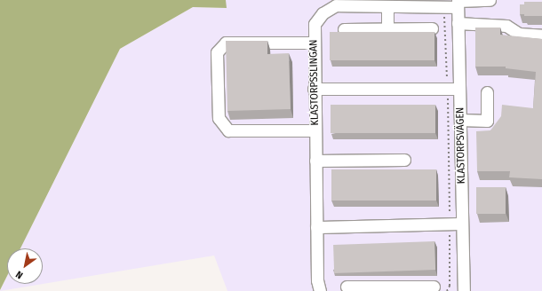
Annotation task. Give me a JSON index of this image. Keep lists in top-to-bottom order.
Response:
{
  "streets": {
    "street": ["KLASTORPSSLINGAN", "KLASTORPSVÄGEN"]
  },
  "crossings": [
    ["KLASTORPSSLINGAN", "KLASTORPSVÄGEN"]
  ],
  "north": "bottom left"
}
